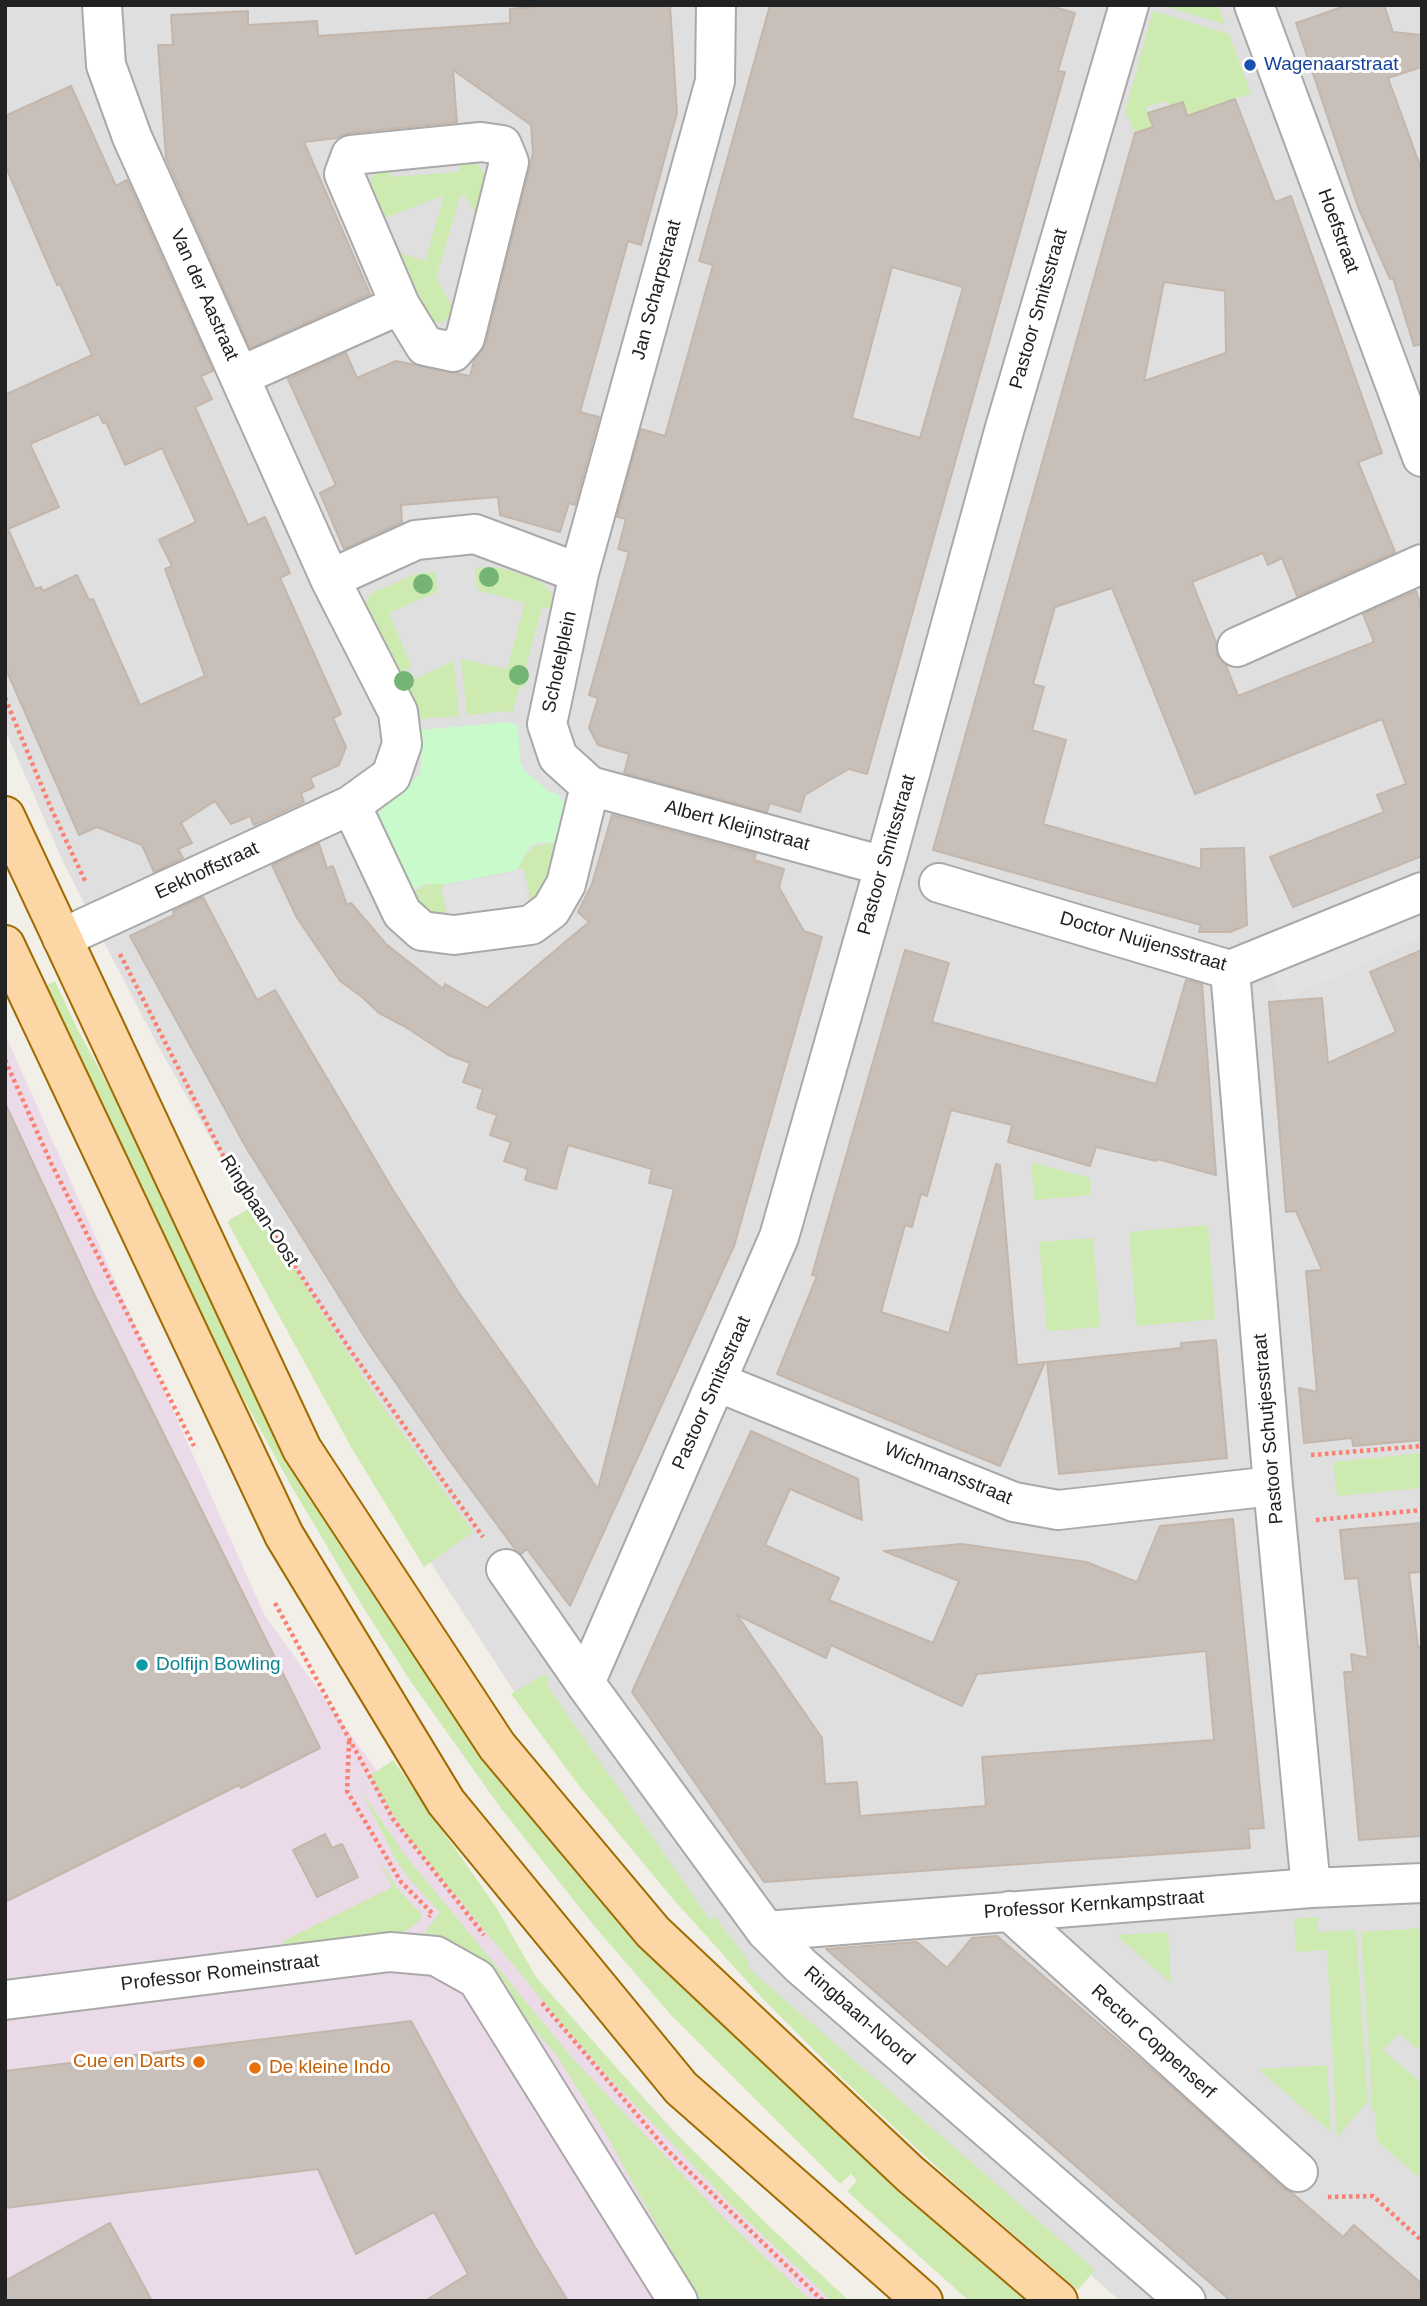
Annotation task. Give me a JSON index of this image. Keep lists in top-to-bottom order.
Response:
{
  "streets": {
    "street": [
      "Hoefstraat",
      "Jan Scharpstraat",
      "Van der Aastraat",
      "Pastoor Smitsstraat",
      "Schotelplein",
      "Albert Kleijnstraat",
      "Eekhoffstraat",
      "Doctor Nuijensstraat",
      "Pastoor Schutjesstraat",
      "Wichmansstraat",
      "Professor Kernkampstraat",
      "Professor Romeinstraat",
      "Ringbaan-Noord",
      "Rector Coppenserf"
    ],
    "path": ["Ringbaan-Oost"]
  },
  "crossings": [
    ["Jan Scharpstraat", "Schotelplein"],
    ["Pastoor Smitsstraat", "Albert Kleijnstraat"],
    ["Pastoor Smitsstraat", "Wichmansstraat"],
    ["Pastoor Smitsstraat", "Ringbaan-Noord"],
    ["Schotelplein", "Albert Kleijnstraat"],
    ["Eekhoffstraat", "Ringbaan-Oost"],
    ["Doctor Nuijensstraat", "Pastoor Schutjesstraat"],
    ["Pastoor Schutjesstraat", "Wichmansstraat"],
    ["Pastoor Schutjesstraat", "Professor Kernkampstraat"],
    ["Professor Kernkampstraat", "Ringbaan-Noord"],
    ["Professor Kernkampstraat", "Rector Coppenserf"]
  ],
  "places": [
    "Wagenaarstraat",
    "Dolfijn Bowling",
    "Cue en Darts",
    "De kleine Indo"
  ]
}
